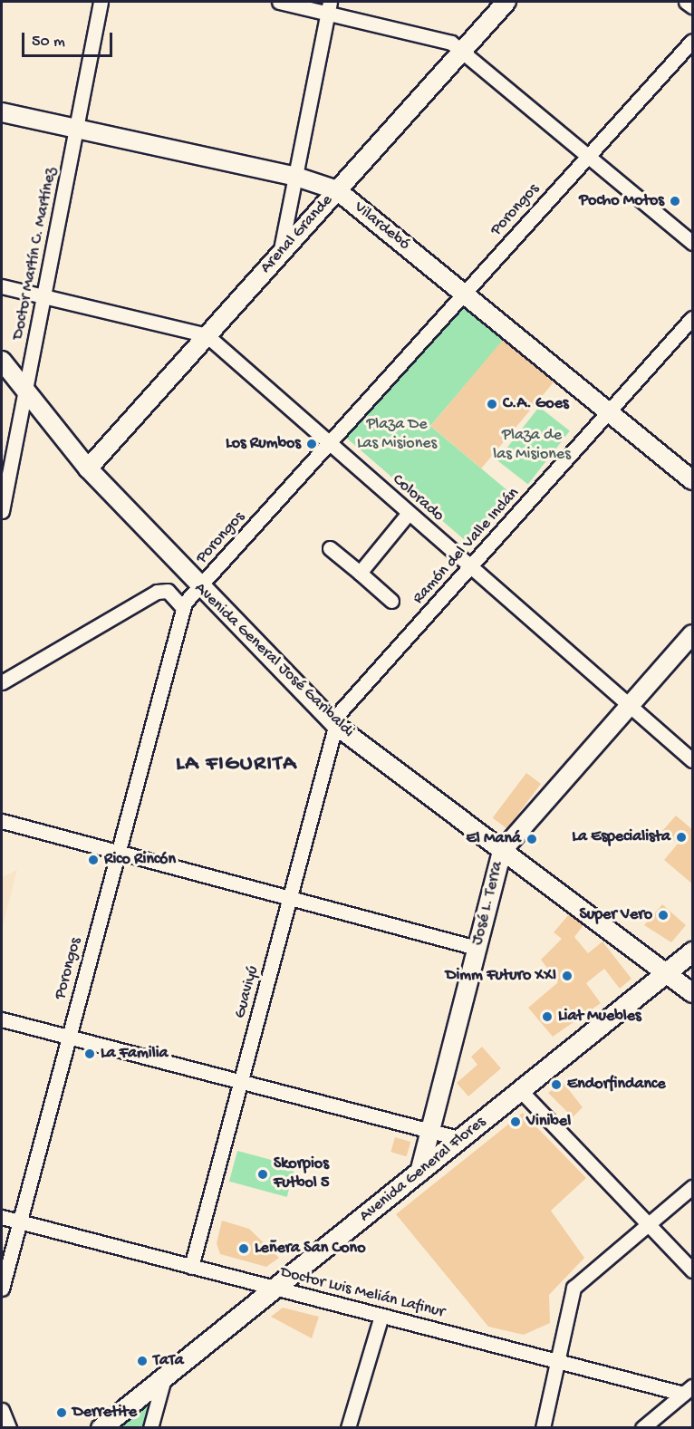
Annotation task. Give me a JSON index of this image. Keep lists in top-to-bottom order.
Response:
{
  "streets": {
    "main road": ["Avenida General Flores"],
    "street": [
      "Porongos",
      "Vilardebó",
      "Arenal Grande",
      "Doctor Martín C. Martínez",
      "Colorado",
      "Ramón del Valle Inclán",
      "Avenida General José Garibaldi",
      "José L. Terra",
      "Guaviyú",
      "Doctor Luis Melián Lafinur"
    ]
  },
  "crossings": [
    ["Porongos", "Vilardebó"],
    ["Porongos", "Colorado"],
    ["Porongos", "Avenida General José Garibaldi"],
    ["Porongos", "Doctor Luis Melián Lafinur"],
    ["Vilardebó", "Arenal Grande"],
    ["Vilardebó", "Doctor Martín C. Martínez"],
    ["Vilardebó", "Ramón del Valle Inclán"],
    ["Arenal Grande", "Colorado"],
    ["Arenal Grande", "Avenida General José Garibaldi"],
    ["Doctor Martín C. Martínez", "Colorado"],
    ["Doctor Martín C. Martínez", "Avenida General José Garibaldi"],
    ["Colorado", "Ramón del Valle Inclán"],
    ["Colorado", "José L. Terra"],
    ["Ramón del Valle Inclán", "Avenida General José Garibaldi"],
    ["Ramón del Valle Inclán", "Guaviyú"],
    ["Avenida General José Garibaldi", "José L. Terra"],
    ["Avenida General José Garibaldi", "Guaviyú"],
    ["Avenida General José Garibaldi", "Avenida General Flores"],
    ["José L. Terra", "Avenida General Flores"],
    ["Guaviyú", "Doctor Luis Melián Lafinur"],
    ["Avenida General Flores", "Doctor Luis Melián Lafinur"]
  ],
  "districts": ["LA FIGURITA"],
  "parks": ["Plaza De Las Misiones", "Plaza de las Misiones"],
  "places": [
    "Pocho Motos",
    "C.A. Goes",
    "Los Rumbos",
    "La Especialista",
    "El Maná",
    "Rico Rincón",
    "Super Vero",
    "Dimm Futuro XXI",
    "Liat Muebles",
    "La Familia",
    "Endorfindance",
    "Vinibel",
    "Skorpios Futbol 5",
    "Leñera San Cono",
    "TaTa",
    "Derretite"
  ],
  "scale_bar": "50 m"
}
